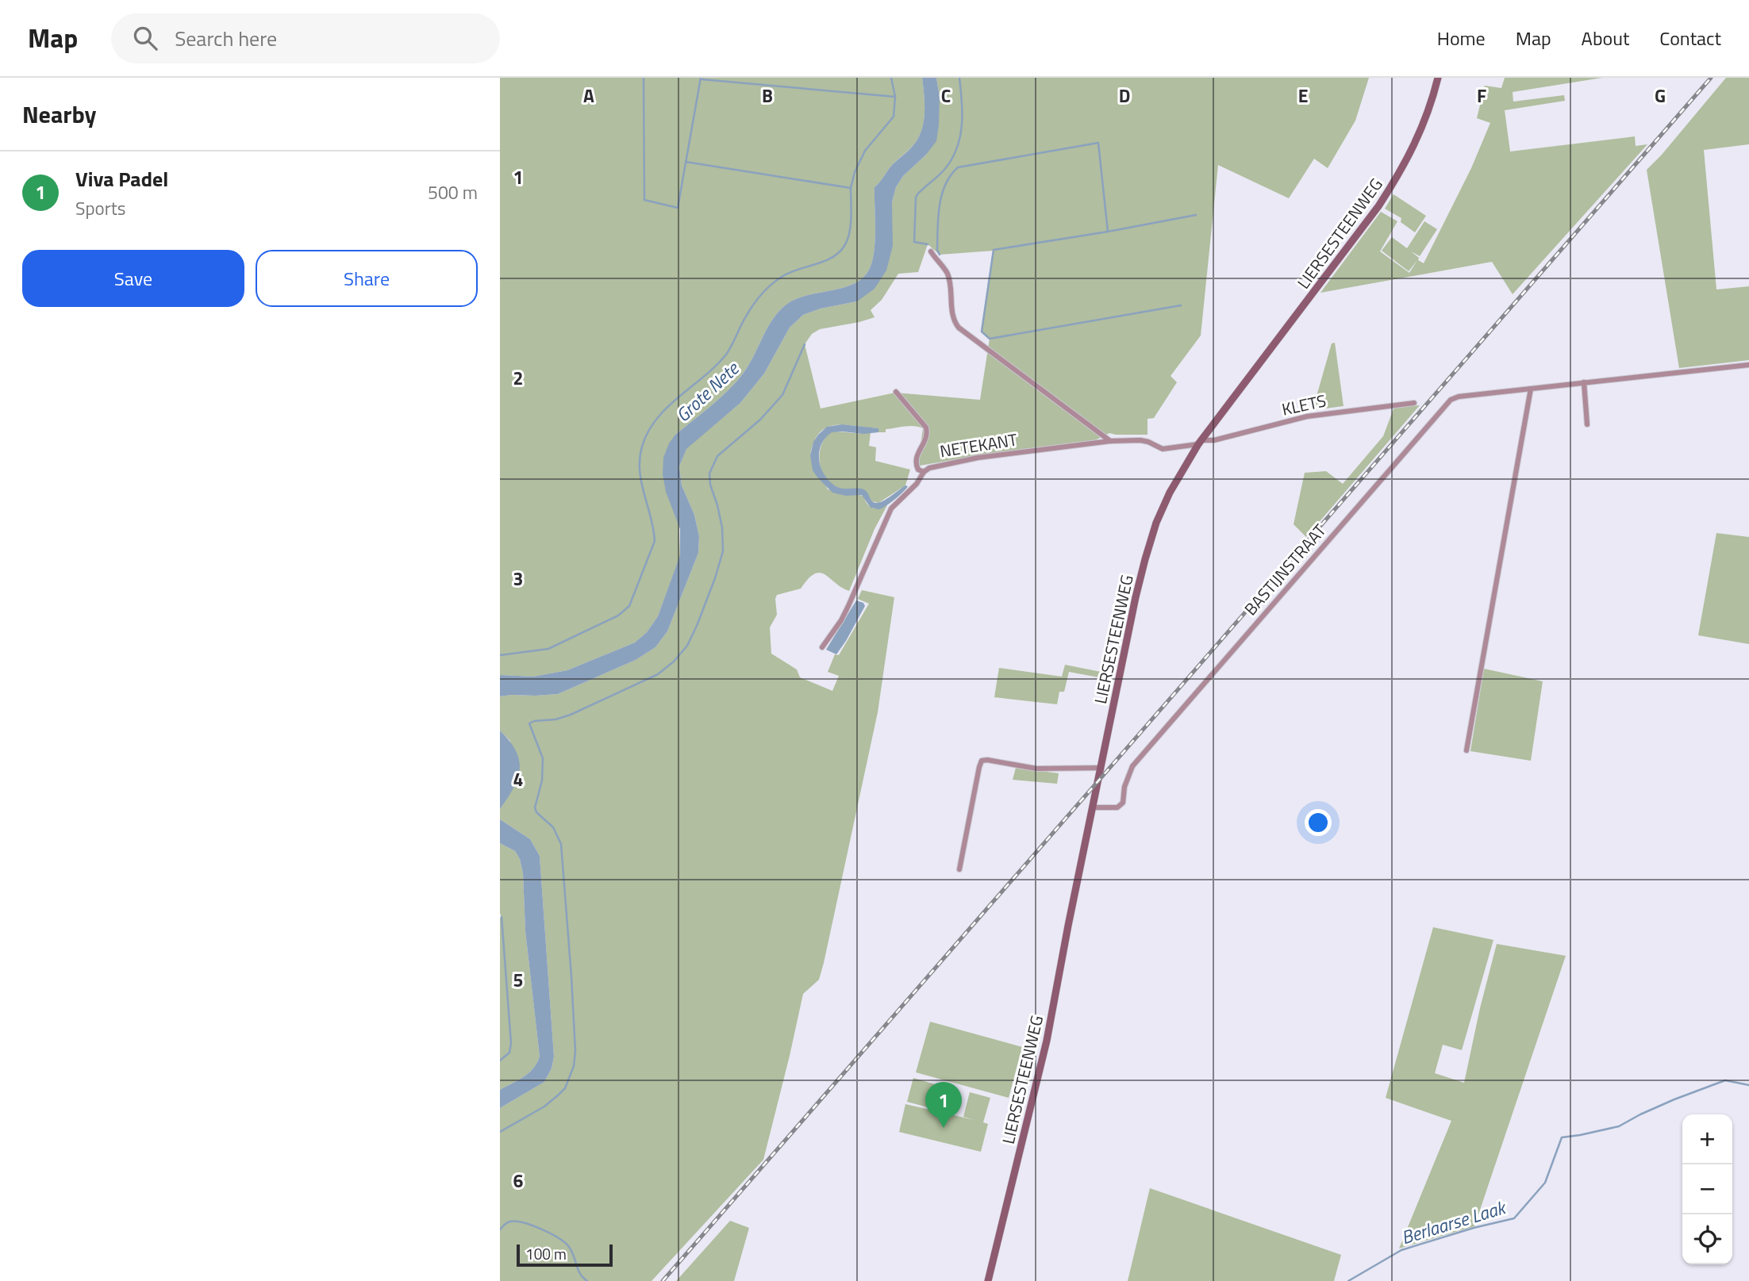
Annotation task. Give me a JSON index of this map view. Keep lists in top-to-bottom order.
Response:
{
  "streets": {
    "street": [
      "LIERSESTEENWEG",
      "KLETS",
      "NETEKANT",
      "BASTIJNSTRAAT"
    ]
  },
  "crossings": [
    ["LIERSESTEENWEG", "KLETS"],
    ["LIERSESTEENWEG", "NETEKANT"],
    ["LIERSESTEENWEG", "BASTIJNSTRAAT"],
    ["KLETS", "NETEKANT"]
  ],
  "water": ["Grote Nete", "Berlaarse Laak"],
  "scale_bar": "100 m",
  "page": {
    "header": "Map",
    "search": "Search here",
    "nav": [
      "Home",
      "Map",
      "About",
      "Contact"
    ],
    "heading": "Nearby",
    "list": [
      {
        "mark": "1",
        "name": "Viva Padel",
        "note": "Sports",
        "value": "500 m"
      }
    ],
    "buttons": ["Save", "Share"],
    "pins": "1",
    "map_buttons": ["+", "−"],
    "scale": "100 m"
  },
  "grid": {
    "columns": [
      "A",
      "B",
      "C",
      "D",
      "E",
      "F",
      "G"
    ],
    "rows": [
      "1",
      "2",
      "3",
      "4",
      "5",
      "6"
    ]
  }
}
